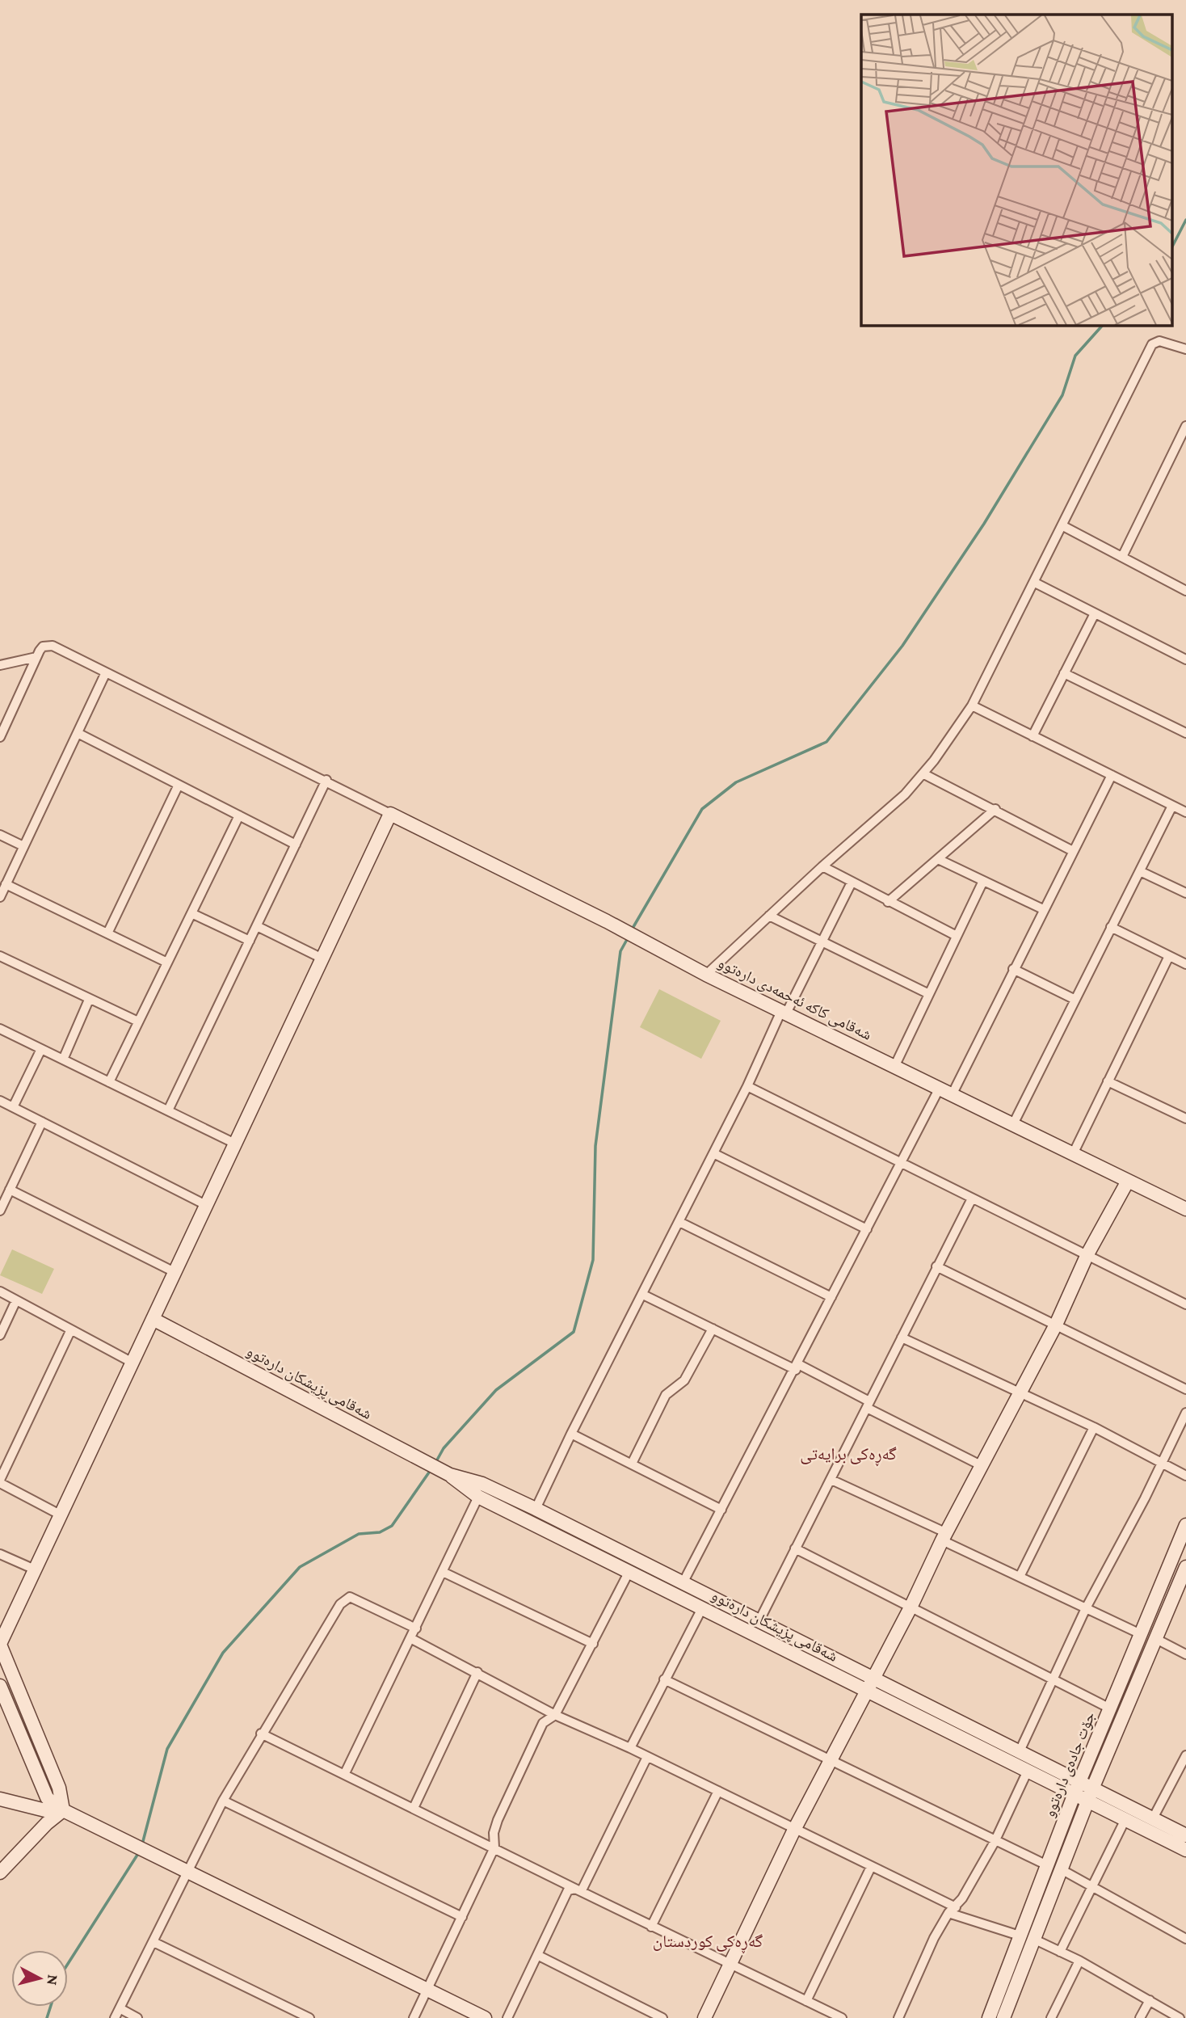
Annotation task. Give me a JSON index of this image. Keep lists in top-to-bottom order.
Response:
{
  "streets": {
    "street": ["شەقامی کاکە ئەحمەدی دارەتوو", "شەقامی پزیشکان دارەتوو", "جۆت جادەی دارەتوو"]
  },
  "crossings": [
    ["شەقامی پزیشکان دارەتوو", "جۆت جادەی دارەتوو"]
  ],
  "districts": ["گەڕەکی برایەتی", "گەڕەکی کوردستان"],
  "north": "right"
}
